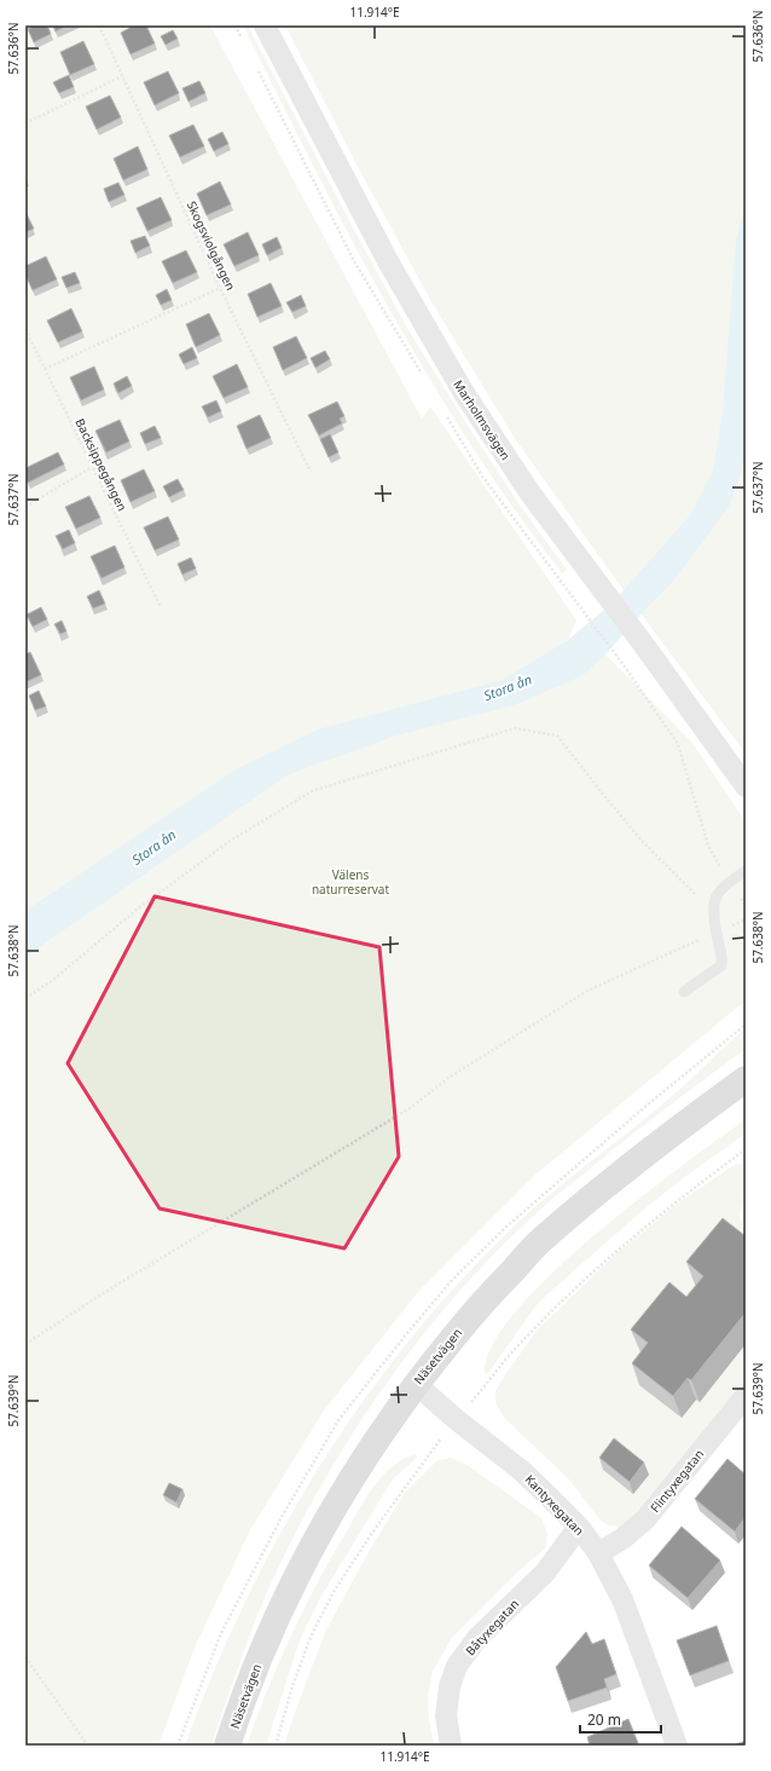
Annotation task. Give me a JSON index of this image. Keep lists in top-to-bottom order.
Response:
{
  "streets": {
    "street": [
      "Marholmsvägen",
      "Näsetvägen",
      "Flintyxegatan",
      "Kantyxegatan",
      "Båtyxegatan"
    ],
    "path": ["Skogsviolgången", "Backsippegången"]
  },
  "crossings": [
    ["Näsetvägen", "Kantyxegatan"],
    ["Flintyxegatan", "Kantyxegatan"],
    ["Kantyxegatan", "Båtyxegatan"]
  ],
  "water": ["Stora ån"],
  "parks": ["Välens naturreservat"],
  "scale_bar": "20 m",
  "coordinates": [
    "11.914°E",
    "57.636°N",
    "57.637°N",
    "57.638°N",
    "57.639°N"
  ]
}
